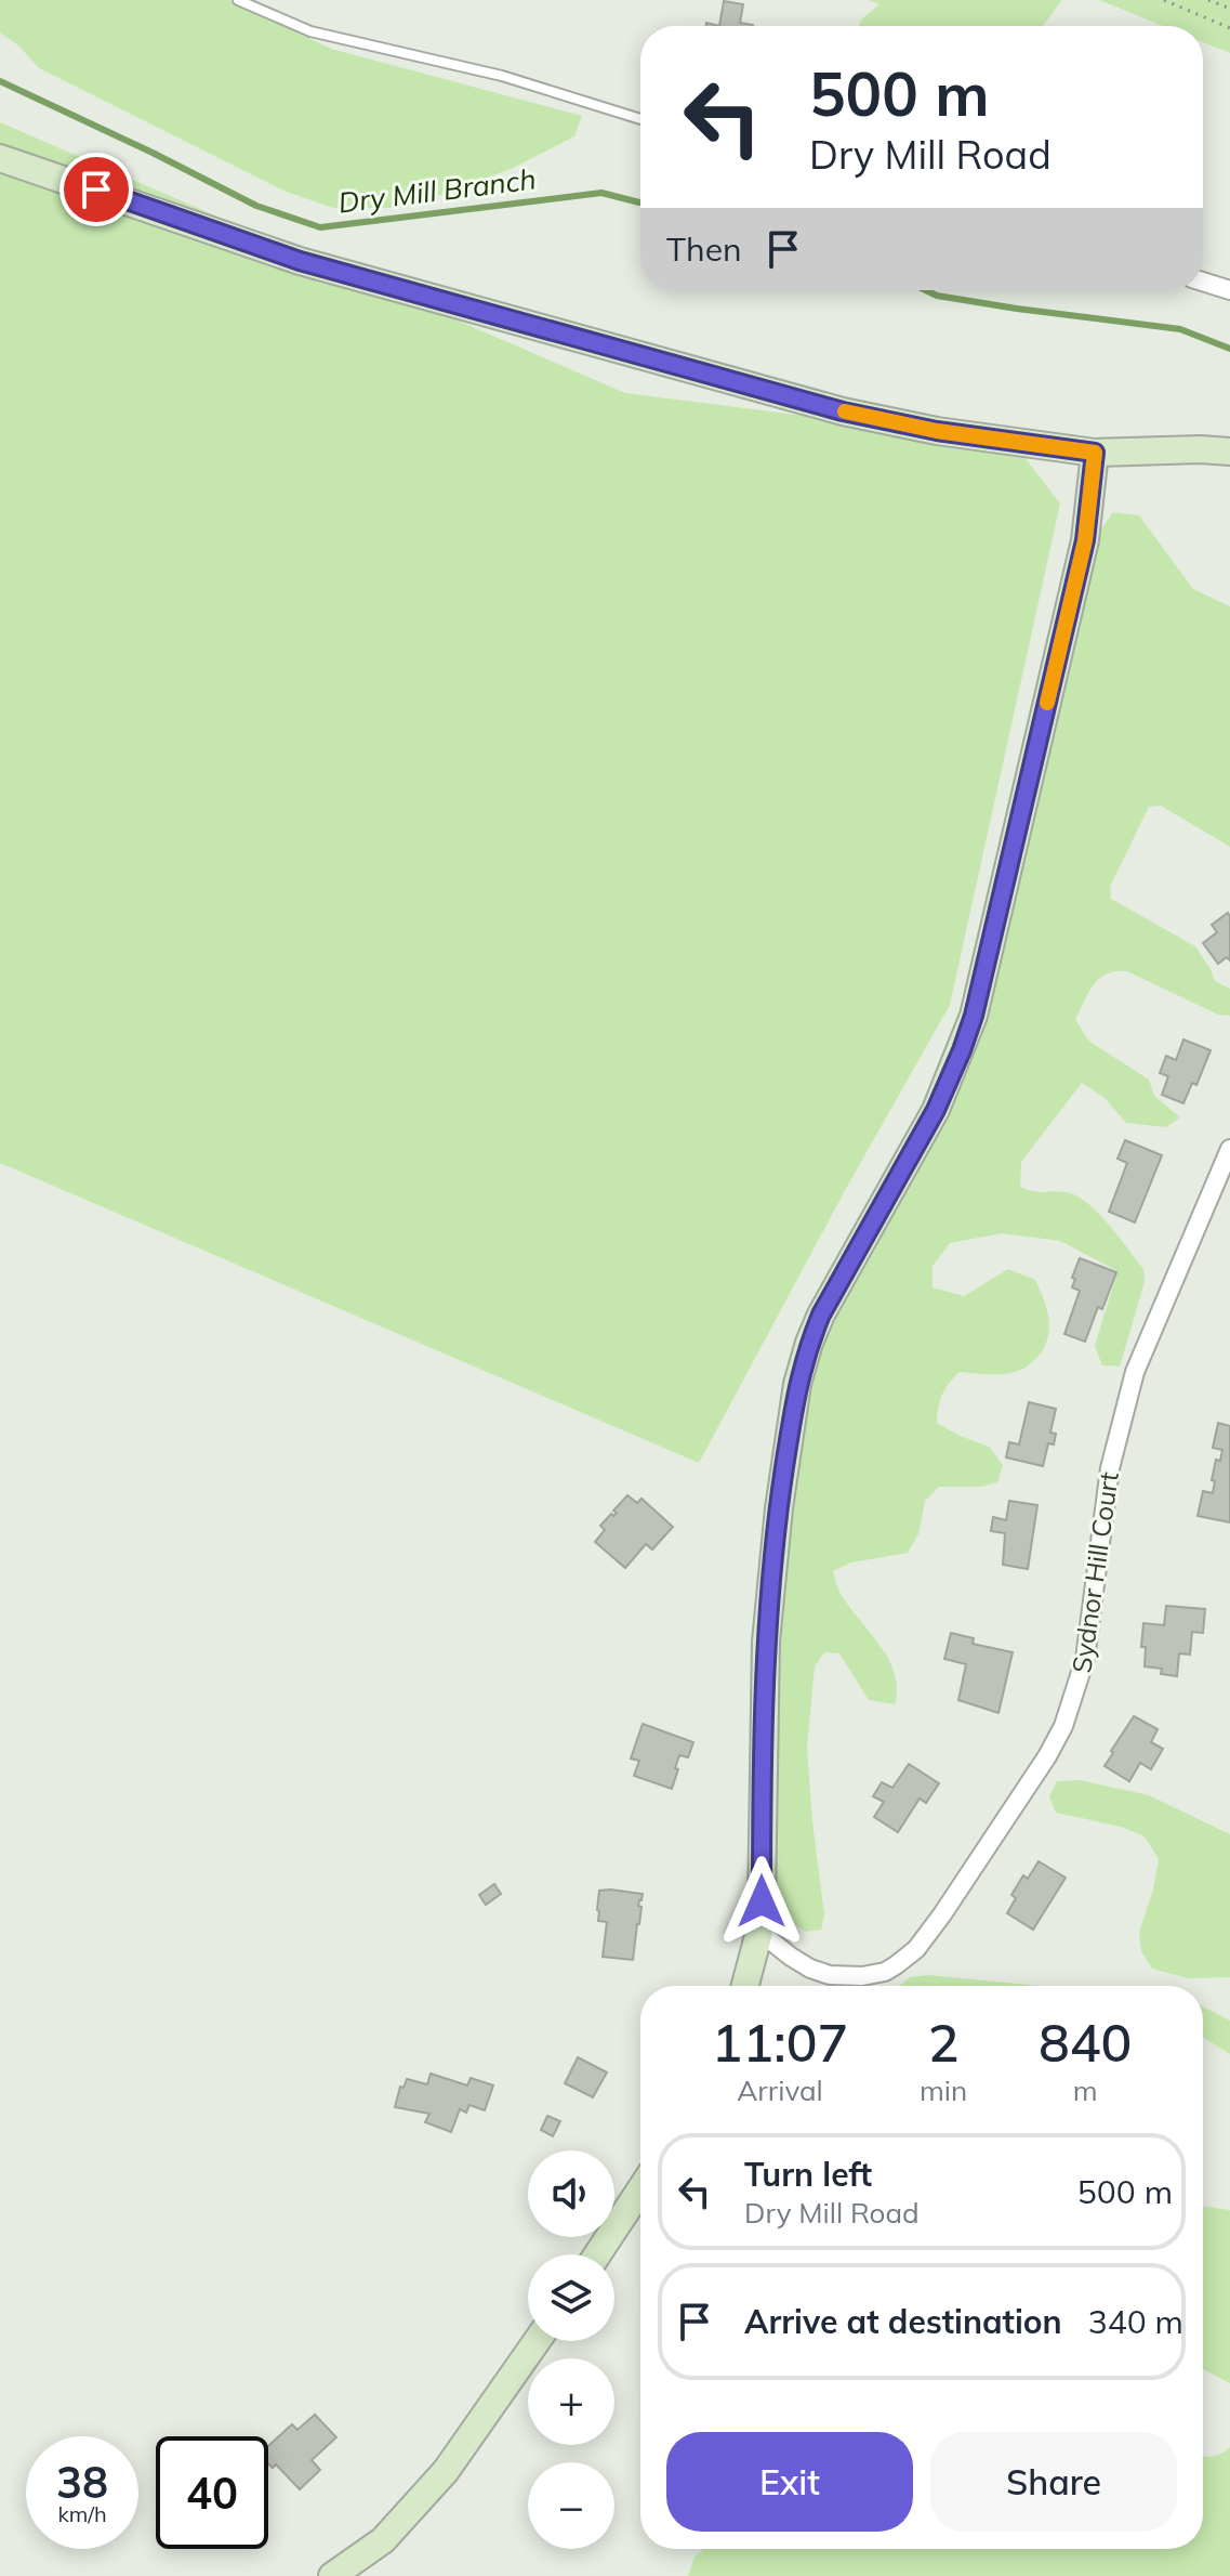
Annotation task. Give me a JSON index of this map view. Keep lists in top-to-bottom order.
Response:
{
  "streets": {
    "street": ["Sydnor Hill Court"]
  },
  "water": ["Dry Mill Branch"],
  "page": {
    "turn": ["500 m", "Dry Mill Road"],
    "then": "Then",
    "eta": [
      "11:07",
      "Arrival",
      "2",
      "min",
      "840",
      "m"
    ],
    "list": [
      {
        "name": "Turn left",
        "note": "Dry Mill Road",
        "value": "500 m"
      },
      {
        "name": "Arrive at destination",
        "value": "340 m"
      }
    ],
    "map_buttons": ["+", "−"],
    "buttons": ["Exit", "Share"],
    "speed": "38 km/h",
    "limit": "40"
  }
}
